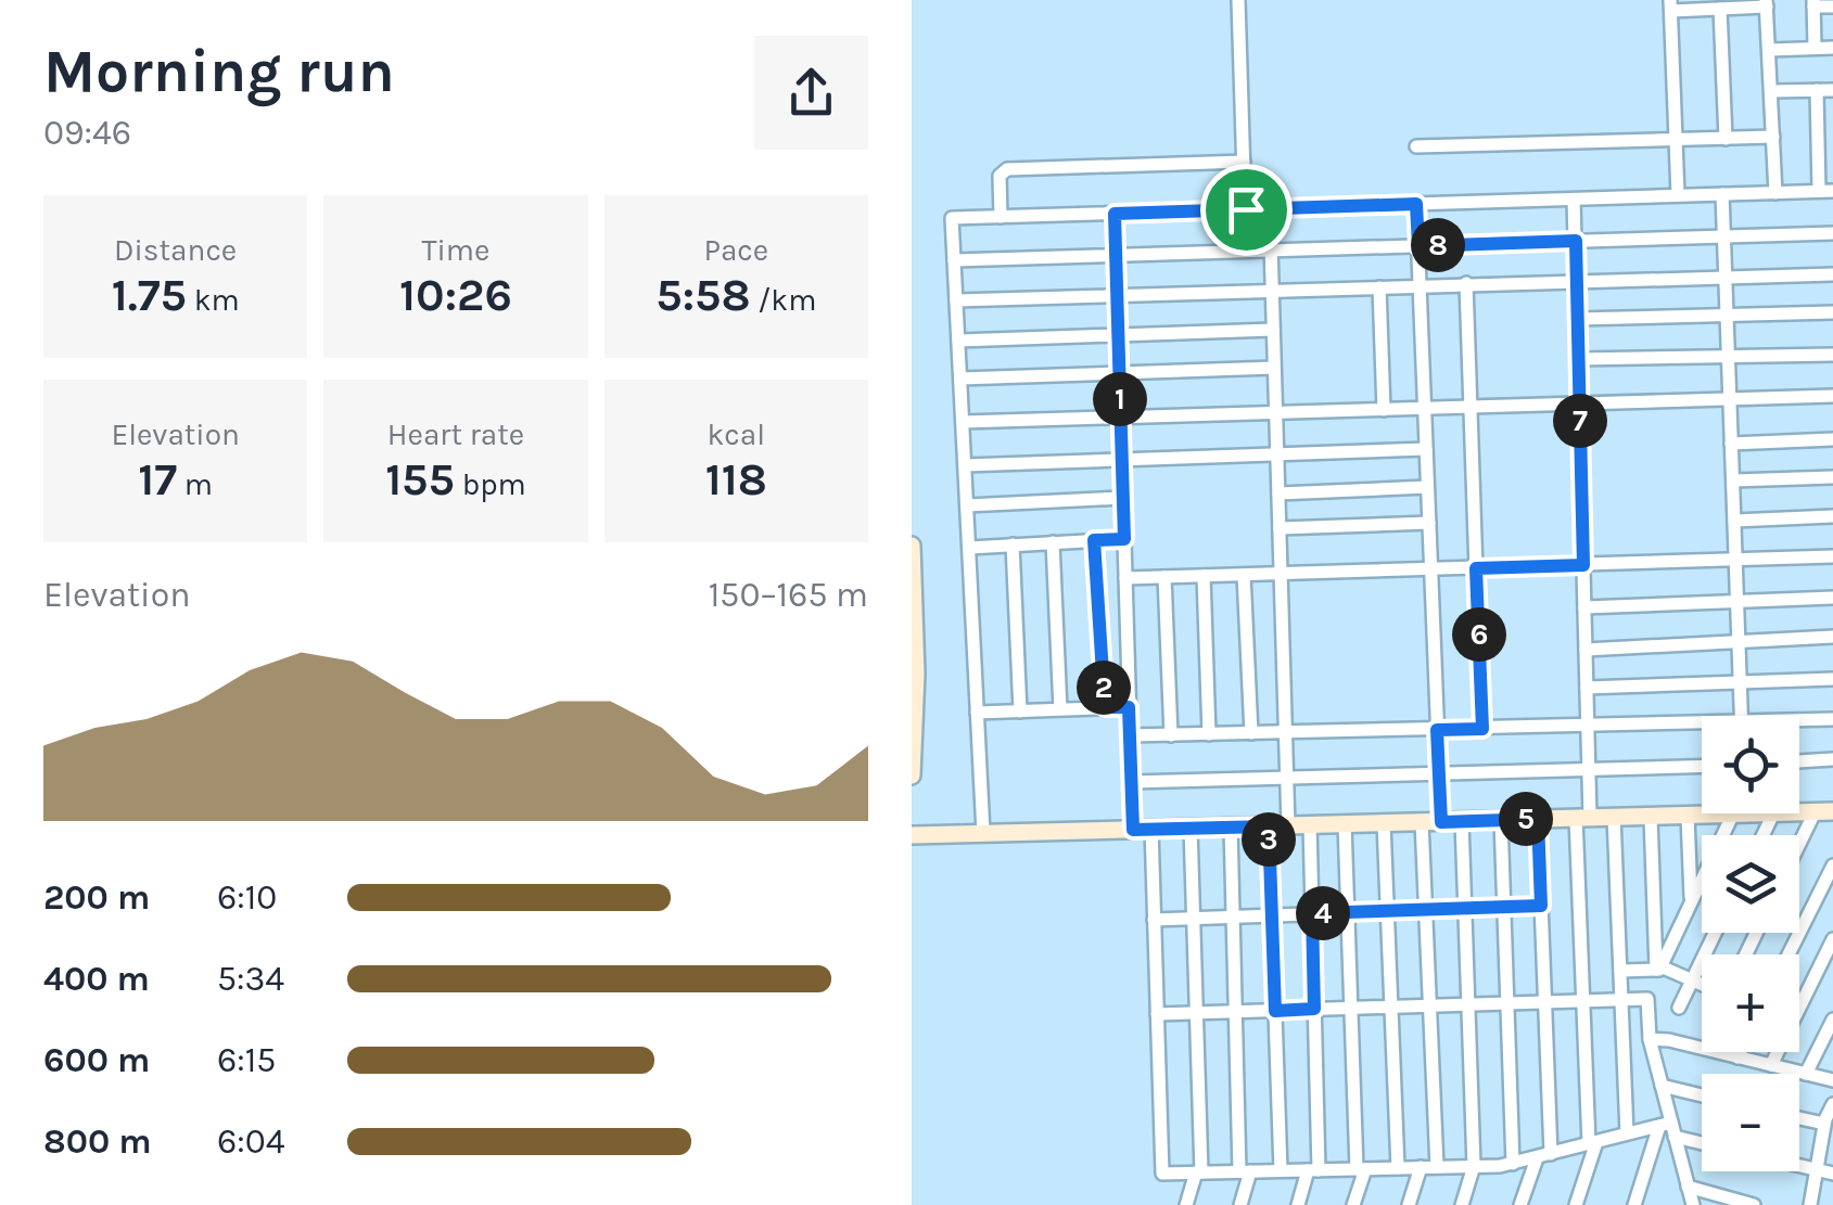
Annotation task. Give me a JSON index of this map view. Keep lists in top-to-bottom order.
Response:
{
  "page": {
    "heading": ["Morning run", "09:46"],
    "stats": [
      ["Distance", "1.75 km"],
      ["Time", "10:26"],
      ["Pace", "5:58 /km"],
      ["Elevation", "17 m"],
      ["Heart rate", "155 bpm"],
      ["kcal", "118"]
    ],
    "pins": [
      "8",
      "1",
      "7",
      "6",
      "2",
      "5",
      "3",
      "4"
    ],
    "chart": ["Elevation", "150–165 m"],
    "map_buttons": ["+", "−"],
    "list": [
      {
        "name": "200 m",
        "note": "6:10"
      },
      {
        "name": "400 m",
        "note": "5:34"
      },
      {
        "name": "600 m",
        "note": "6:15"
      },
      {
        "name": "800 m",
        "note": "6:04"
      }
    ]
  }
}
